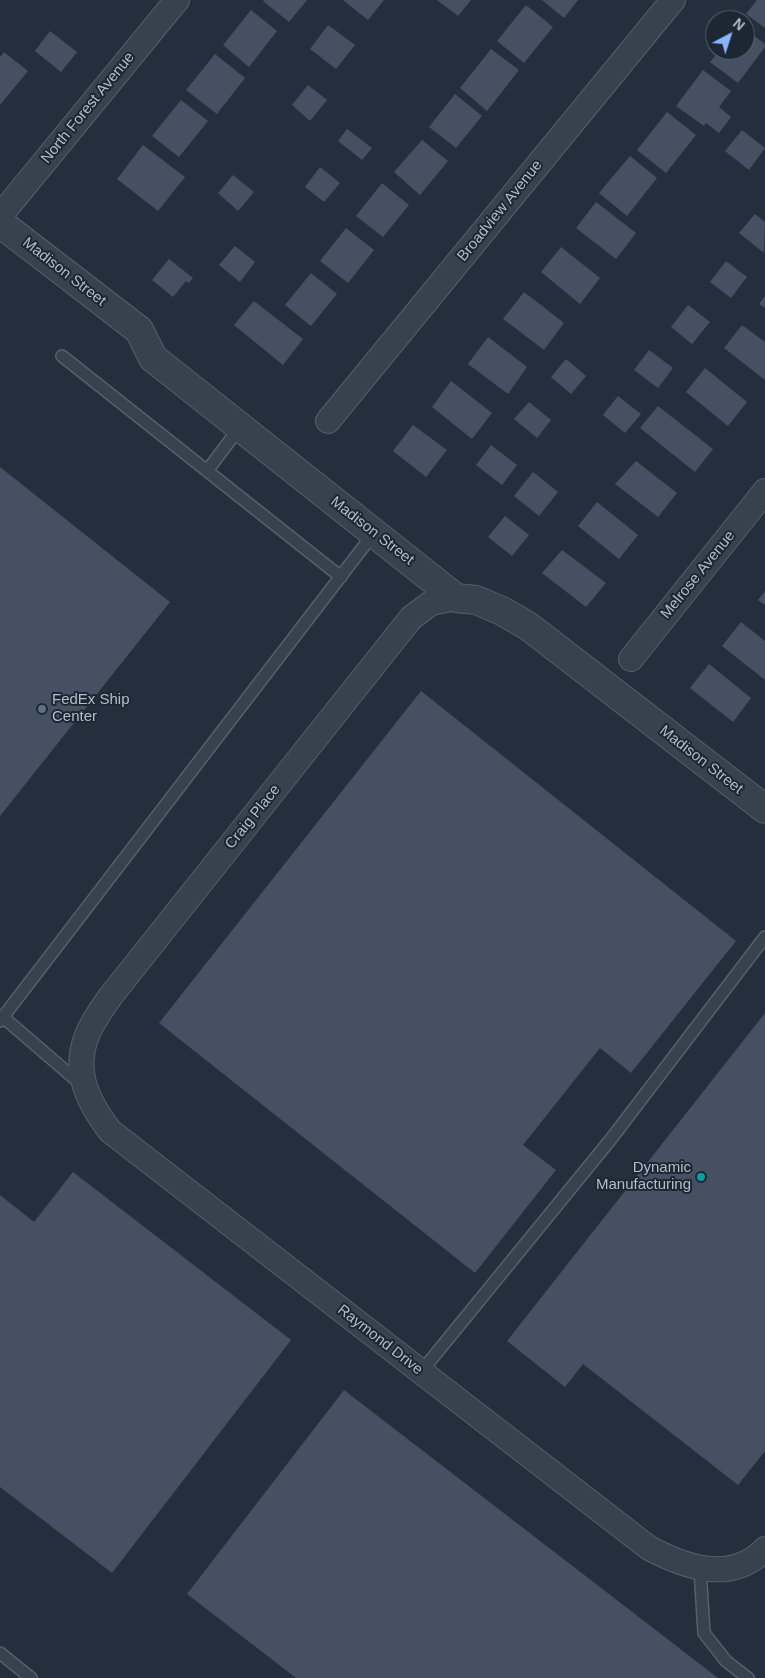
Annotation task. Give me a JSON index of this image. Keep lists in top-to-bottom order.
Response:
{
  "streets": {
    "street": [
      "North Forest Avenue",
      "Broadview Avenue",
      "Madison Street",
      "Melrose Avenue",
      "Craig Place",
      "Raymond Drive"
    ]
  },
  "crossings": [
    ["Madison Street", "Craig Place"],
    ["Craig Place", "Raymond Drive"]
  ],
  "places": ["FedEx Ship Center", "Dynamic Manufacturing"],
  "north": "top right"
}
